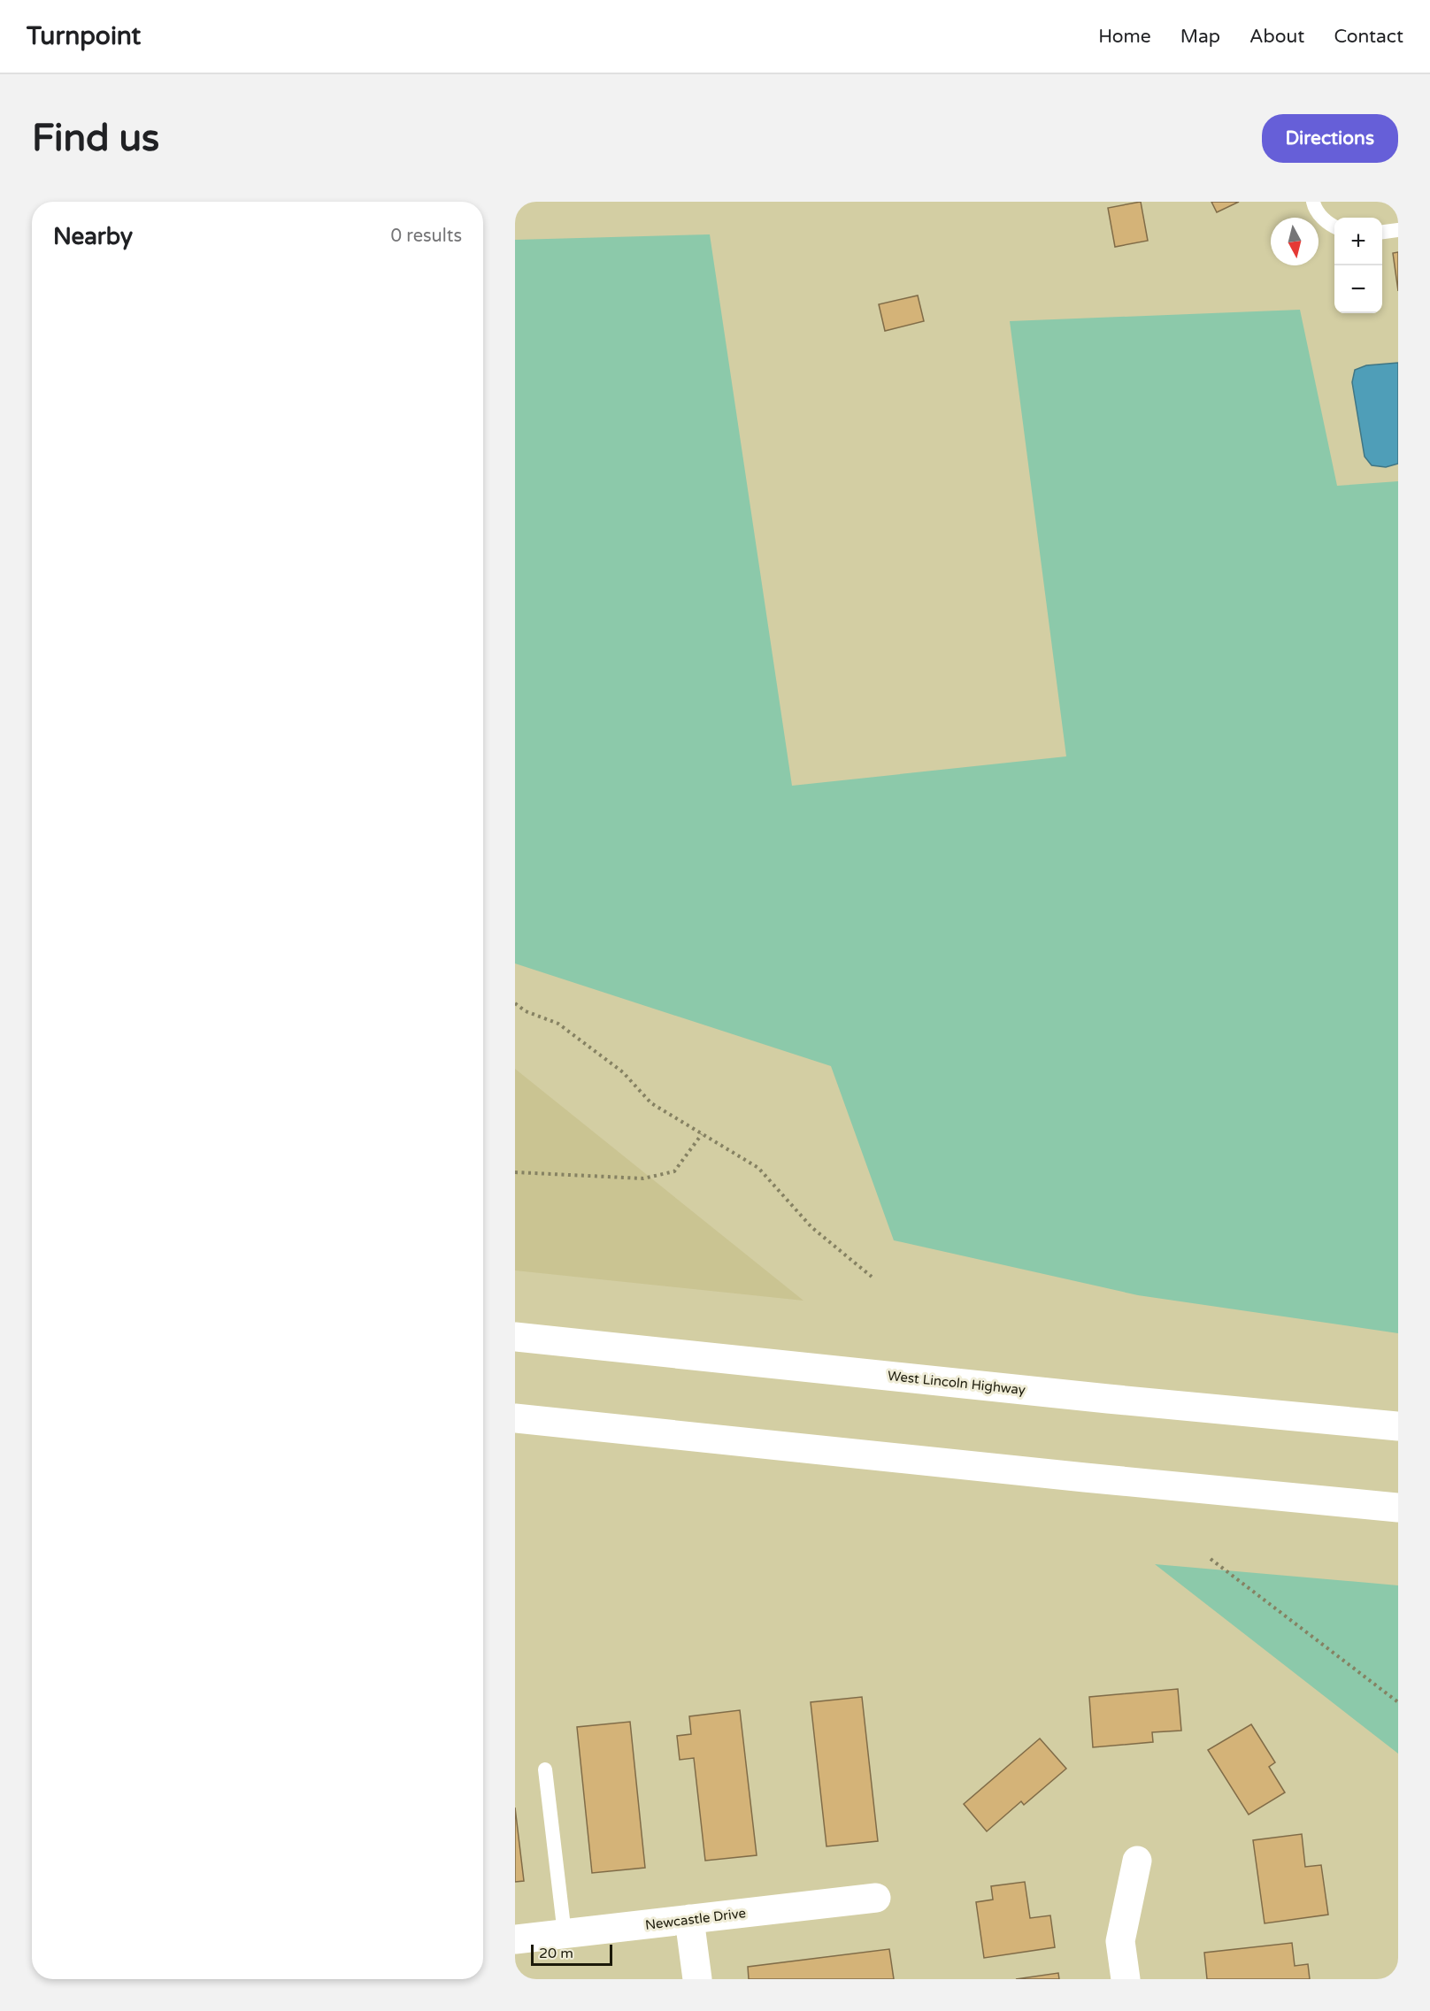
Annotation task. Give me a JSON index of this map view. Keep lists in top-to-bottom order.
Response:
{
  "streets": {
    "main road": ["West Lincoln Highway", "Newcastle Drive"]
  },
  "scale_bar": "20 m",
  "north": "bottom",
  "page": {
    "header": "Turnpoint",
    "nav": [
      "Home",
      "Map",
      "About",
      "Contact"
    ],
    "buttons": "Directions",
    "title": "Find us",
    "heading": ["Nearby", "0 results"],
    "map_buttons": ["+", "−"],
    "scale": "20 m"
  }
}
